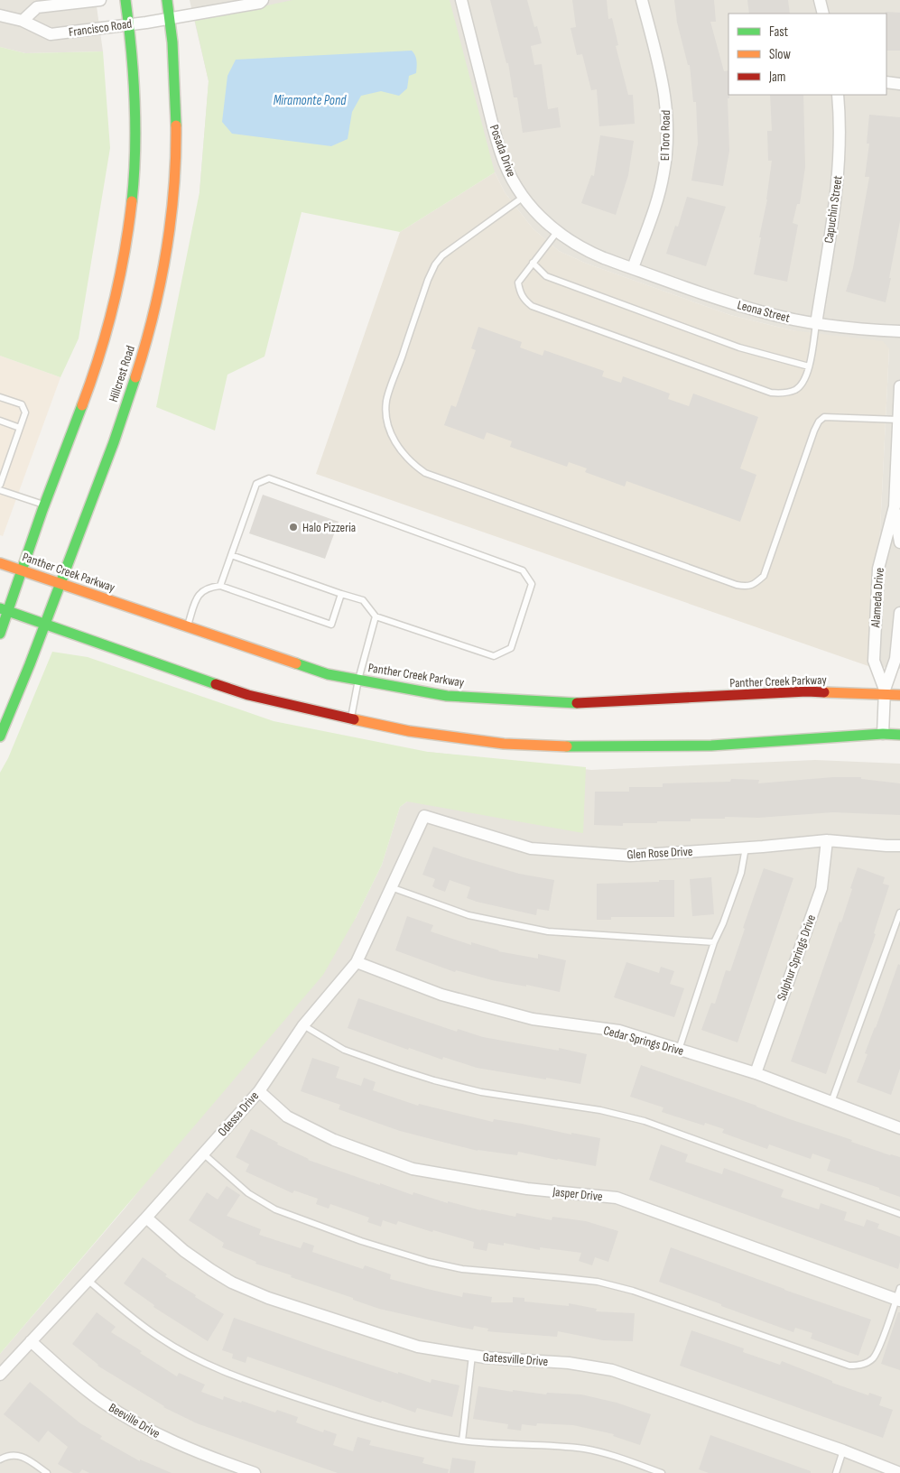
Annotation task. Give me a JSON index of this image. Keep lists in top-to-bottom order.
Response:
{
  "streets": {
    "main road": ["Hillcrest Road", "Panther Creek Parkway"],
    "street": [
      "Francisco Road",
      "El Toro Road",
      "Posada Drive",
      "Capuchin Street",
      "Leona Street",
      "Alameda Drive",
      "Glen Rose Drive",
      "Sulphur Springs Drive",
      "Cedar Springs Drive",
      "Odessa Drive",
      "Jasper Drive",
      "Gatesville Drive",
      "Beeville Drive"
    ]
  },
  "crossings": [
    ["Francisco Road", "Hillcrest Road"],
    ["El Toro Road", "Posada Drive"],
    ["El Toro Road", "Leona Street"],
    ["Posada Drive", "Leona Street"],
    ["Capuchin Street", "Leona Street"],
    ["Hillcrest Road", "Panther Creek Parkway"],
    ["Panther Creek Parkway", "Alameda Drive"],
    ["Glen Rose Drive", "Sulphur Springs Drive"],
    ["Glen Rose Drive", "Odessa Drive"],
    ["Sulphur Springs Drive", "Cedar Springs Drive"],
    ["Cedar Springs Drive", "Odessa Drive"],
    ["Odessa Drive", "Jasper Drive"],
    ["Odessa Drive", "Gatesville Drive"],
    ["Odessa Drive", "Beeville Drive"]
  ],
  "water": ["Miramonte Pond"],
  "places": ["Halo Pizzeria"],
  "legend": ["Fast", "Slow", "Jam"]
}
